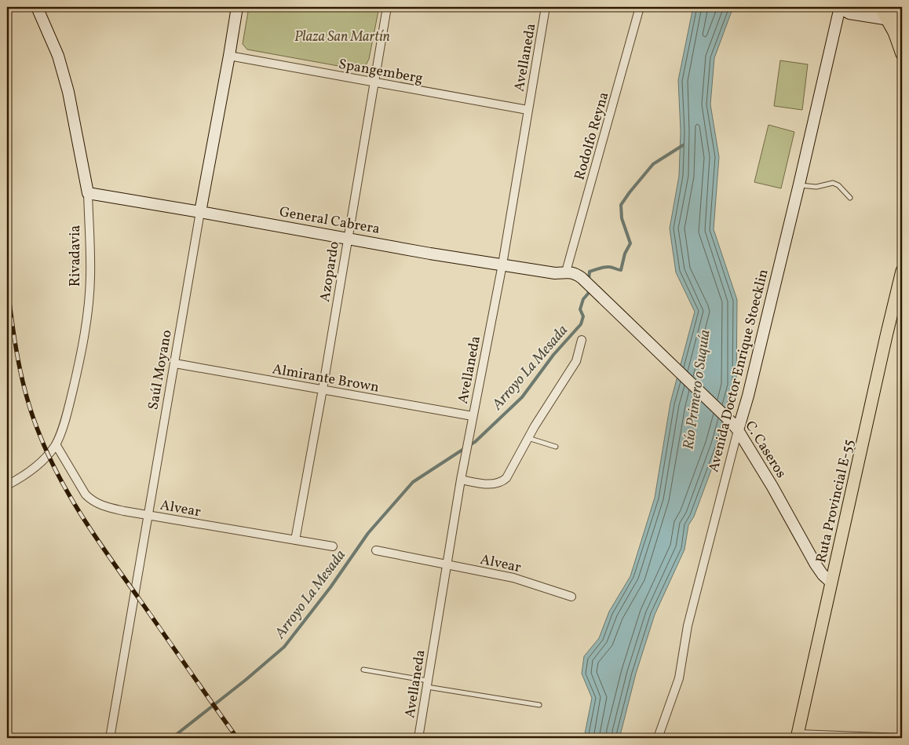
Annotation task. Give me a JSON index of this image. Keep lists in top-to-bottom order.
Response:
{
  "streets": {
    "main road": ["Ruta Provincial E-55"],
    "street": [
      "Avellaneda",
      "Spangemberg",
      "Rodolfo Reyna",
      "General Cabrera",
      "Rivadavia",
      "Azopardo",
      "Saúl Moyano",
      "Avenida Doctor Enrique Stoecklin",
      "Almirante Brown",
      "C. Caseros",
      "Alvear"
    ]
  },
  "crossings": [
    ["Avellaneda", "Spangemberg"],
    ["Avellaneda", "General Cabrera"],
    ["Avellaneda", "Almirante Brown"],
    ["Avellaneda", "Alvear"],
    ["Spangemberg", "Azopardo"],
    ["Spangemberg", "Saúl Moyano"],
    ["Rodolfo Reyna", "General Cabrera"],
    ["Rodolfo Reyna", "C. Caseros"],
    ["General Cabrera", "Rivadavia"],
    ["General Cabrera", "Azopardo"],
    ["General Cabrera", "Saúl Moyano"],
    ["General Cabrera", "C. Caseros"],
    ["Rivadavia", "Alvear"],
    ["Azopardo", "Almirante Brown"],
    ["Azopardo", "Alvear"],
    ["Saúl Moyano", "Almirante Brown"],
    ["Saúl Moyano", "Alvear"],
    ["Avenida Doctor Enrique Stoecklin", "C. Caseros"],
    ["C. Caseros", "Ruta Provincial E-55"]
  ],
  "water": ["Arroyo La Mesada", "Río Primero o Suquía"],
  "parks": ["Plaza San Martín"]
}
